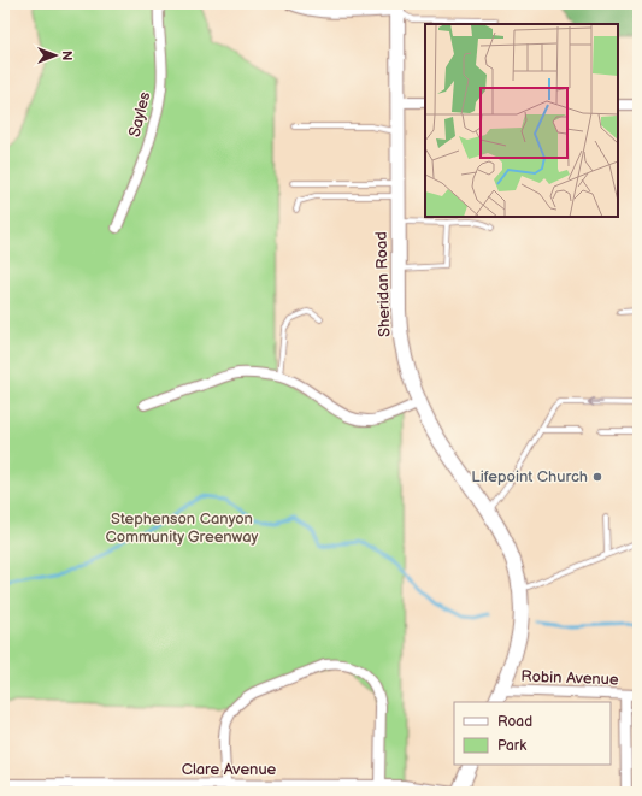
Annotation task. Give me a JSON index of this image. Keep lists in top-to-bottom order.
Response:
{
  "streets": {
    "main road": ["Sheridan Road"],
    "street": ["Sayles", "Robin Avenue", "Clare Avenue"]
  },
  "crossings": [
    ["Sheridan Road", "Robin Avenue"]
  ],
  "parks": ["Stephenson Canyon Community Greenway"],
  "places": ["Lifepoint Church"],
  "legend": ["Road", "Park"],
  "north": "right"
}
